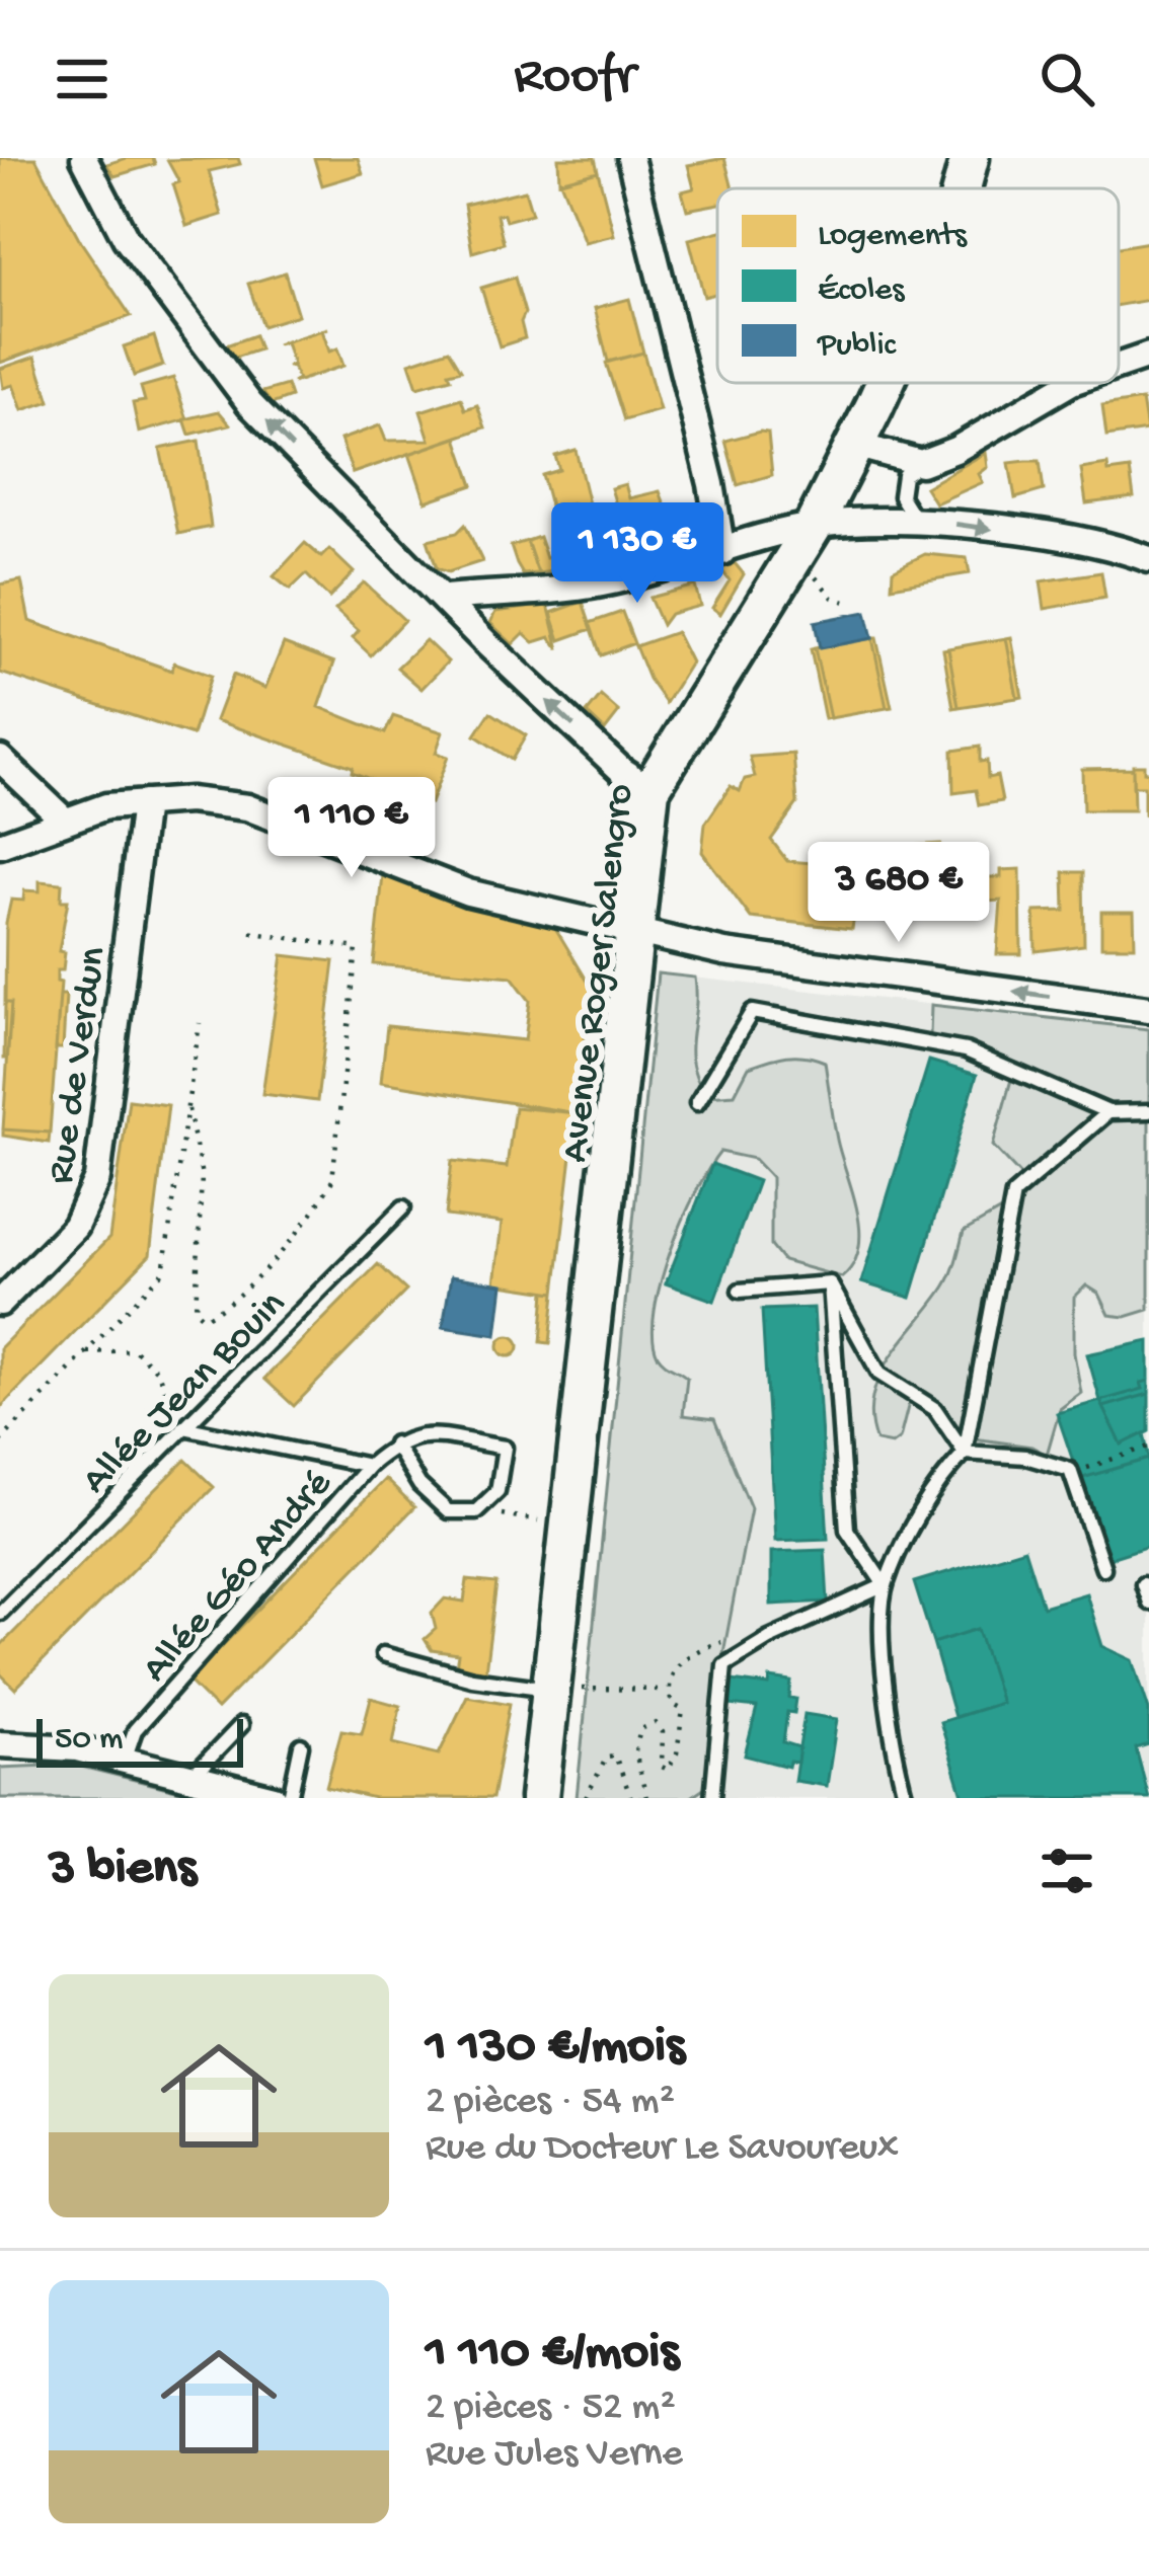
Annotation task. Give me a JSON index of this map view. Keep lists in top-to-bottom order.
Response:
{
  "streets": {
    "main road": ["Avenue Roger Salengro"],
    "street": ["Rue de Verdun"],
    "lane": ["Allée Jean Bouin", "Allée Géo André"]
  },
  "crossings": [
    ["Allée Jean Bouin", "Allée Géo André"]
  ],
  "legend": ["Logements", "Écoles", "Public"],
  "scale_bar": "50 m",
  "page": {
    "header": "Roofr",
    "price": ["1 130 €", "1 110 €", "3 680 €"],
    "scale": "50 m",
    "heading": "3 biens",
    "list": [
      {
        "name": "1 130 €/mois",
        "note": "2 pièces · 54 m² · Rue du Docteur Le Savoureux"
      },
      {
        "name": "1 110 €/mois",
        "note": "2 pièces · 52 m² · Rue Jules Verne"
      }
    ]
  }
}
